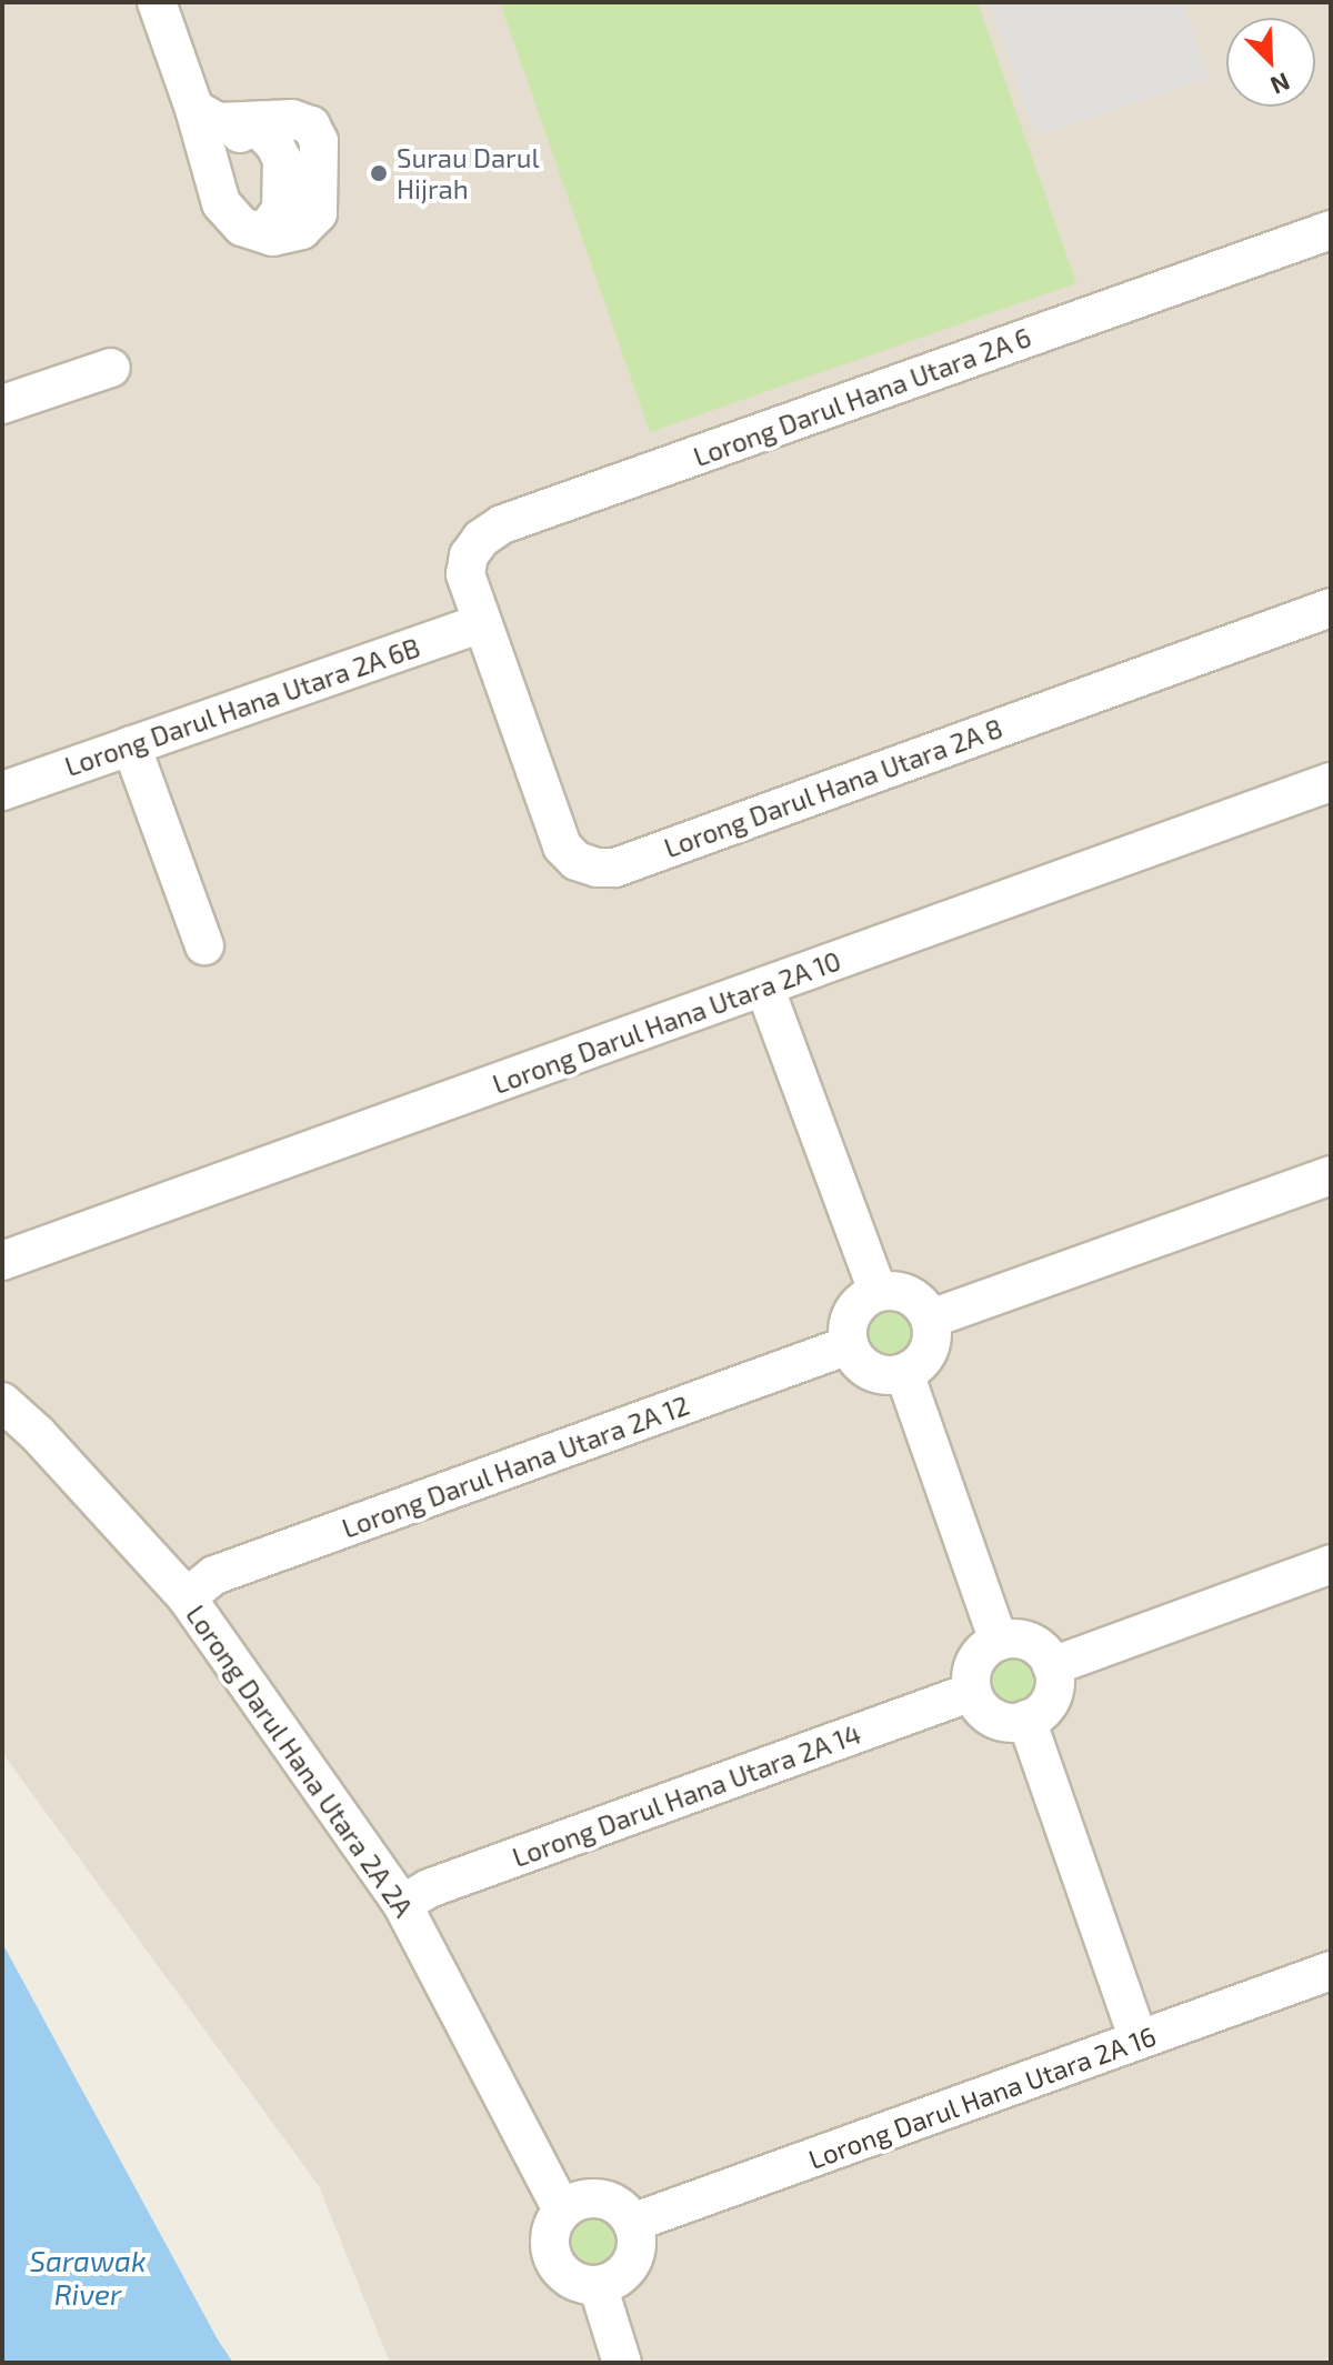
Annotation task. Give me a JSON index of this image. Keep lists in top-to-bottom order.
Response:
{
  "streets": {
    "street": [
      "Lorong Darul Hana Utara 2A 6",
      "Lorong Darul Hana Utara 2A 6B",
      "Lorong Darul Hana Utara 2A 8",
      "Lorong Darul Hana Utara 2A 10",
      "Lorong Darul Hana Utara 2A 12",
      "Lorong Darul Hana Utara 2A 2A",
      "Lorong Darul Hana Utara 2A 14",
      "Lorong Darul Hana Utara 2A 16"
    ]
  },
  "crossings": [
    ["Lorong Darul Hana Utara 2A 6", "Lorong Darul Hana Utara 2A 6B"],
    ["Lorong Darul Hana Utara 2A 6", "Lorong Darul Hana Utara 2A 8"],
    ["Lorong Darul Hana Utara 2A 6B", "Lorong Darul Hana Utara 2A 8"],
    ["Lorong Darul Hana Utara 2A 12", "Lorong Darul Hana Utara 2A 2A"],
    ["Lorong Darul Hana Utara 2A 2A", "Lorong Darul Hana Utara 2A 14"],
    ["Lorong Darul Hana Utara 2A 2A", "Lorong Darul Hana Utara 2A 16"]
  ],
  "water": ["Sarawak River"],
  "places": ["Surau Darul Hijrah"],
  "north": "bottom right"
}
